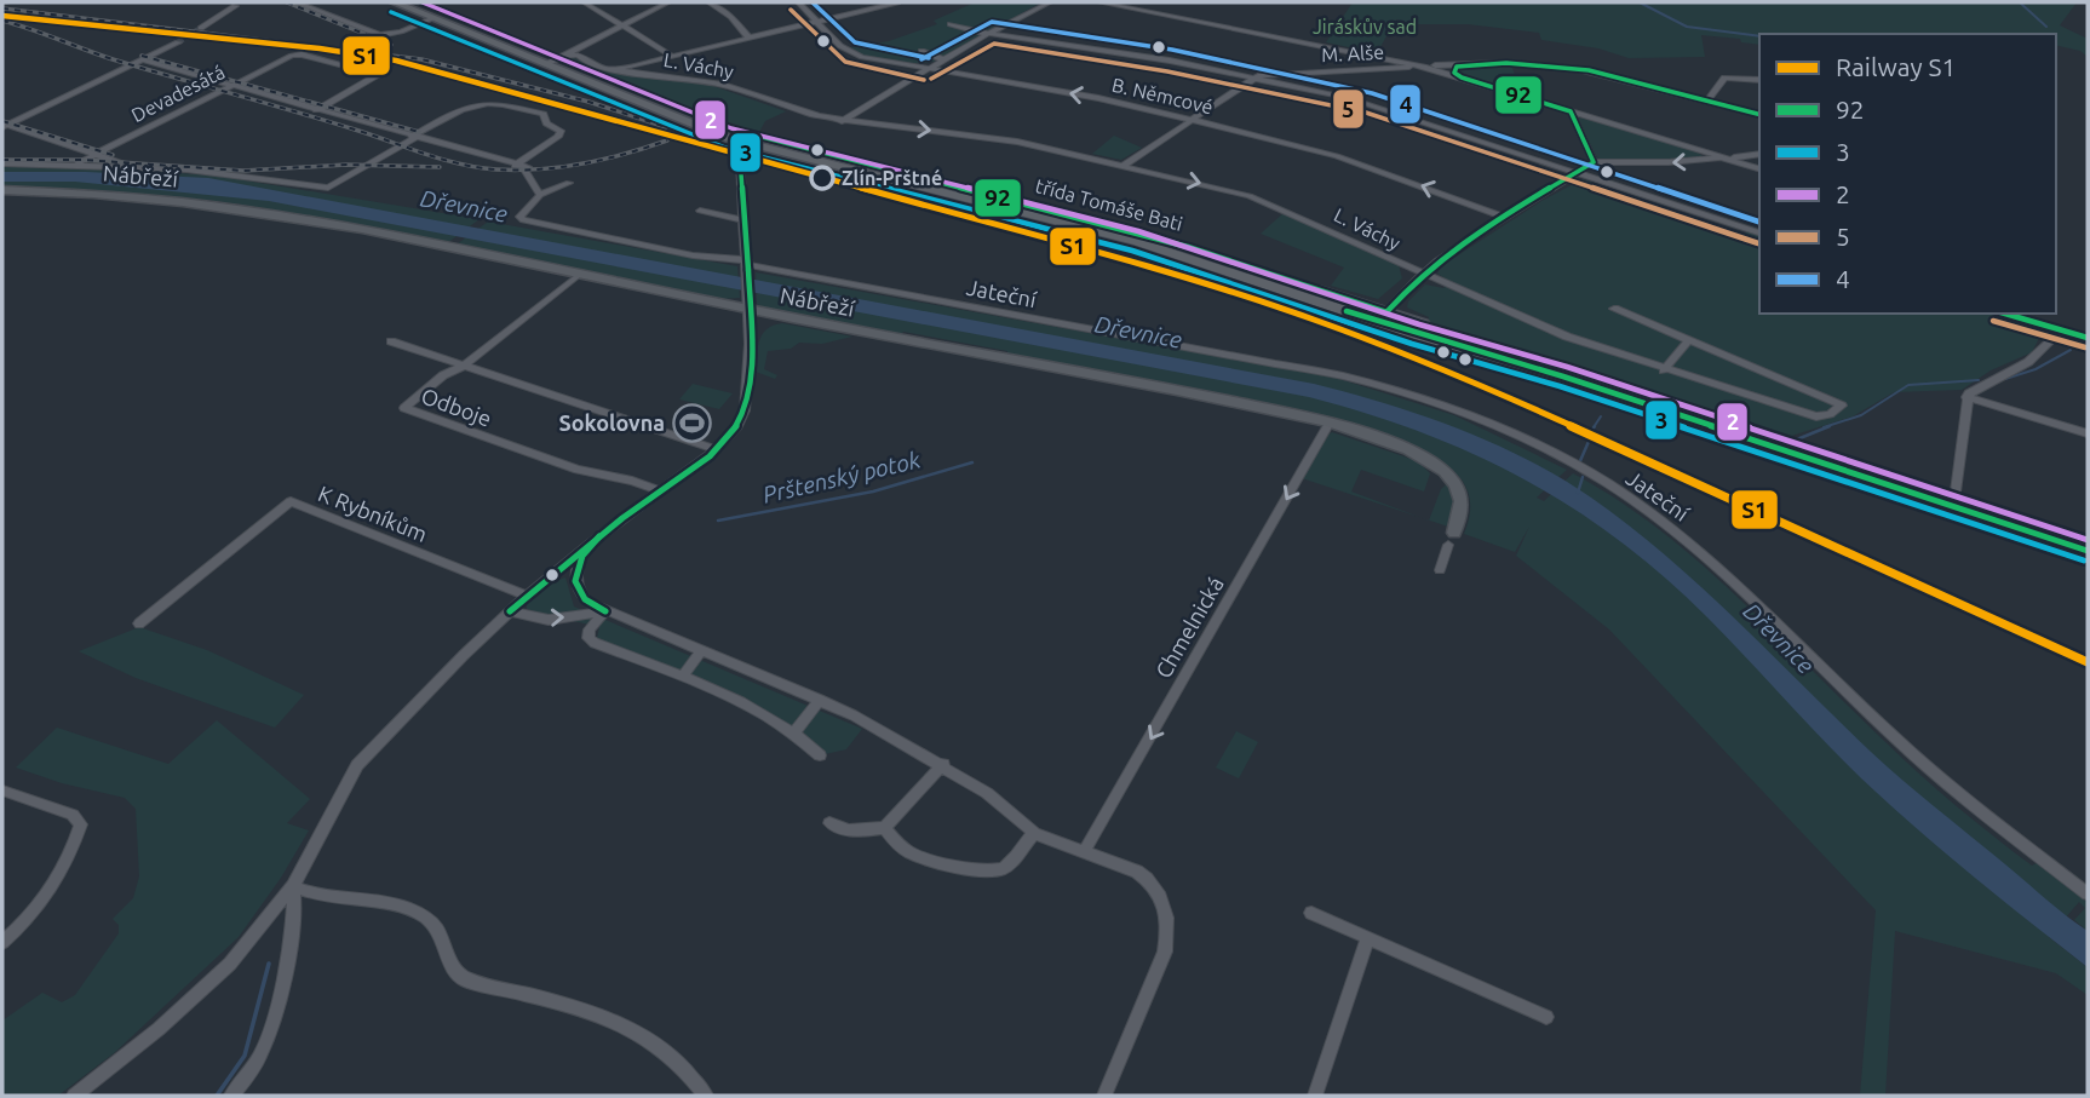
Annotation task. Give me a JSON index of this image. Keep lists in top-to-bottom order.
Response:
{
  "streets": {
    "main road": ["třída Tomáše Bati"],
    "street": [
      "M. Alše",
      "L. Váchy",
      "Devadesátá",
      "B. Němcové",
      "Nábřeží",
      "Jateční",
      "Odboje",
      "K Rybníkům",
      "Chmelnická"
    ]
  },
  "crossings": [
    ["M. Alše", "L. Váchy"],
    ["M. Alše", "B. Němcové"],
    ["Nábřeží", "Odboje"],
    ["Nábřeží", "Chmelnická"]
  ],
  "one_way": ["L. Váchy", "Chmelnická"],
  "water": ["Dřevnice", "Prštenský potok"],
  "parks": ["Jiráskův sad"],
  "places": {
    "other": ["Zlín-Prštné"],
    "sports": ["Sokolovna"]
  },
  "lines": [
    "transit line 2",
    "transit line 4",
    "transit line 5",
    "transit line 3",
    "rail line S1",
    "transit line 92"
  ],
  "legend": [
    "Railway S1",
    "92",
    "3",
    "2",
    "5",
    "4"
  ]
}
